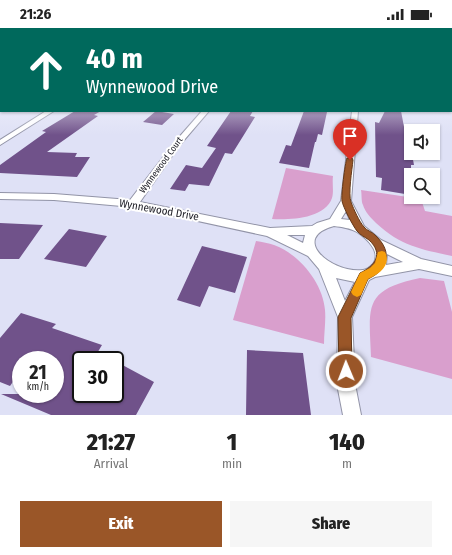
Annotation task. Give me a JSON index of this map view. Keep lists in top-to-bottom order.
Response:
{
  "streets": {
    "street": ["Wynnewood Court", "Wynnewood Drive"]
  },
  "crossings": [
    ["Wynnewood Court", "Wynnewood Drive"]
  ],
  "page": {
    "status": "21:26",
    "turn": ["40 m", "Wynnewood Drive"],
    "speed": "21 km/h",
    "limit": "30",
    "eta": [
      "21:27",
      "Arrival",
      "1",
      "min",
      "140",
      "m"
    ],
    "buttons": ["Exit", "Share"]
  }
}
